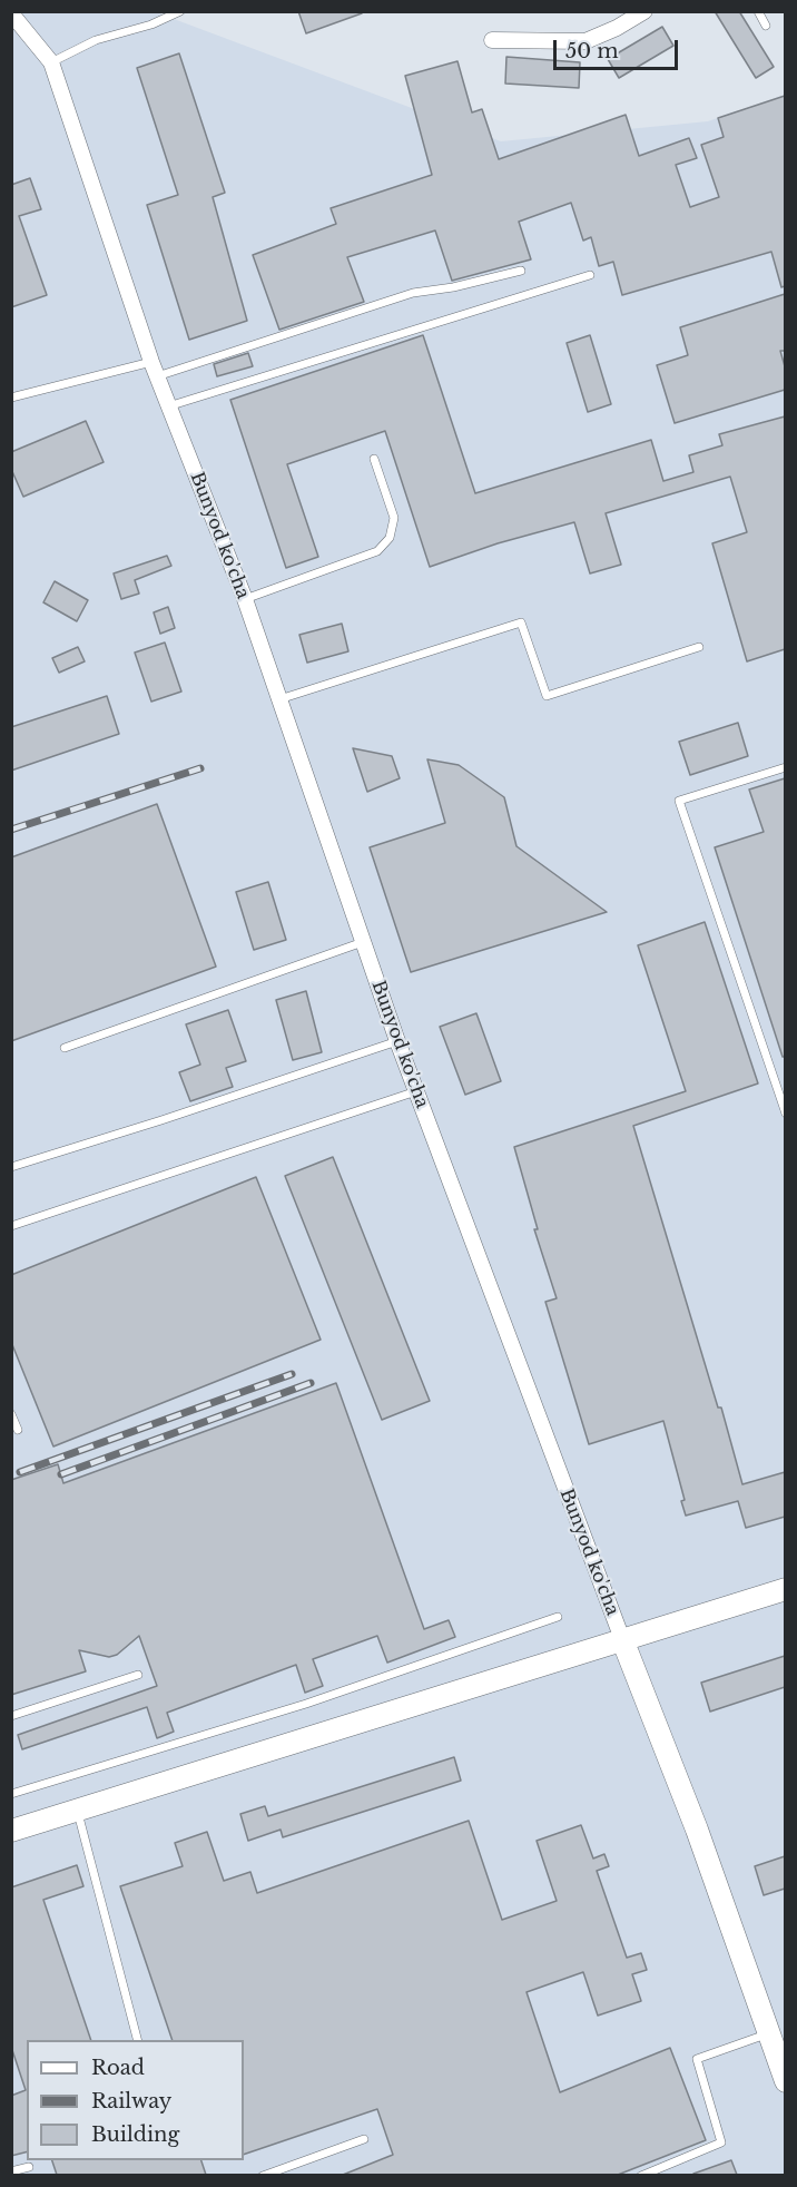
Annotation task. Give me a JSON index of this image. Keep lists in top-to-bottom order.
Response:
{
  "streets": {
    "street": ["Bunyod ko'cha"]
  },
  "legend": ["Road", "Railway", "Building"],
  "scale_bar": "50 m"
}
